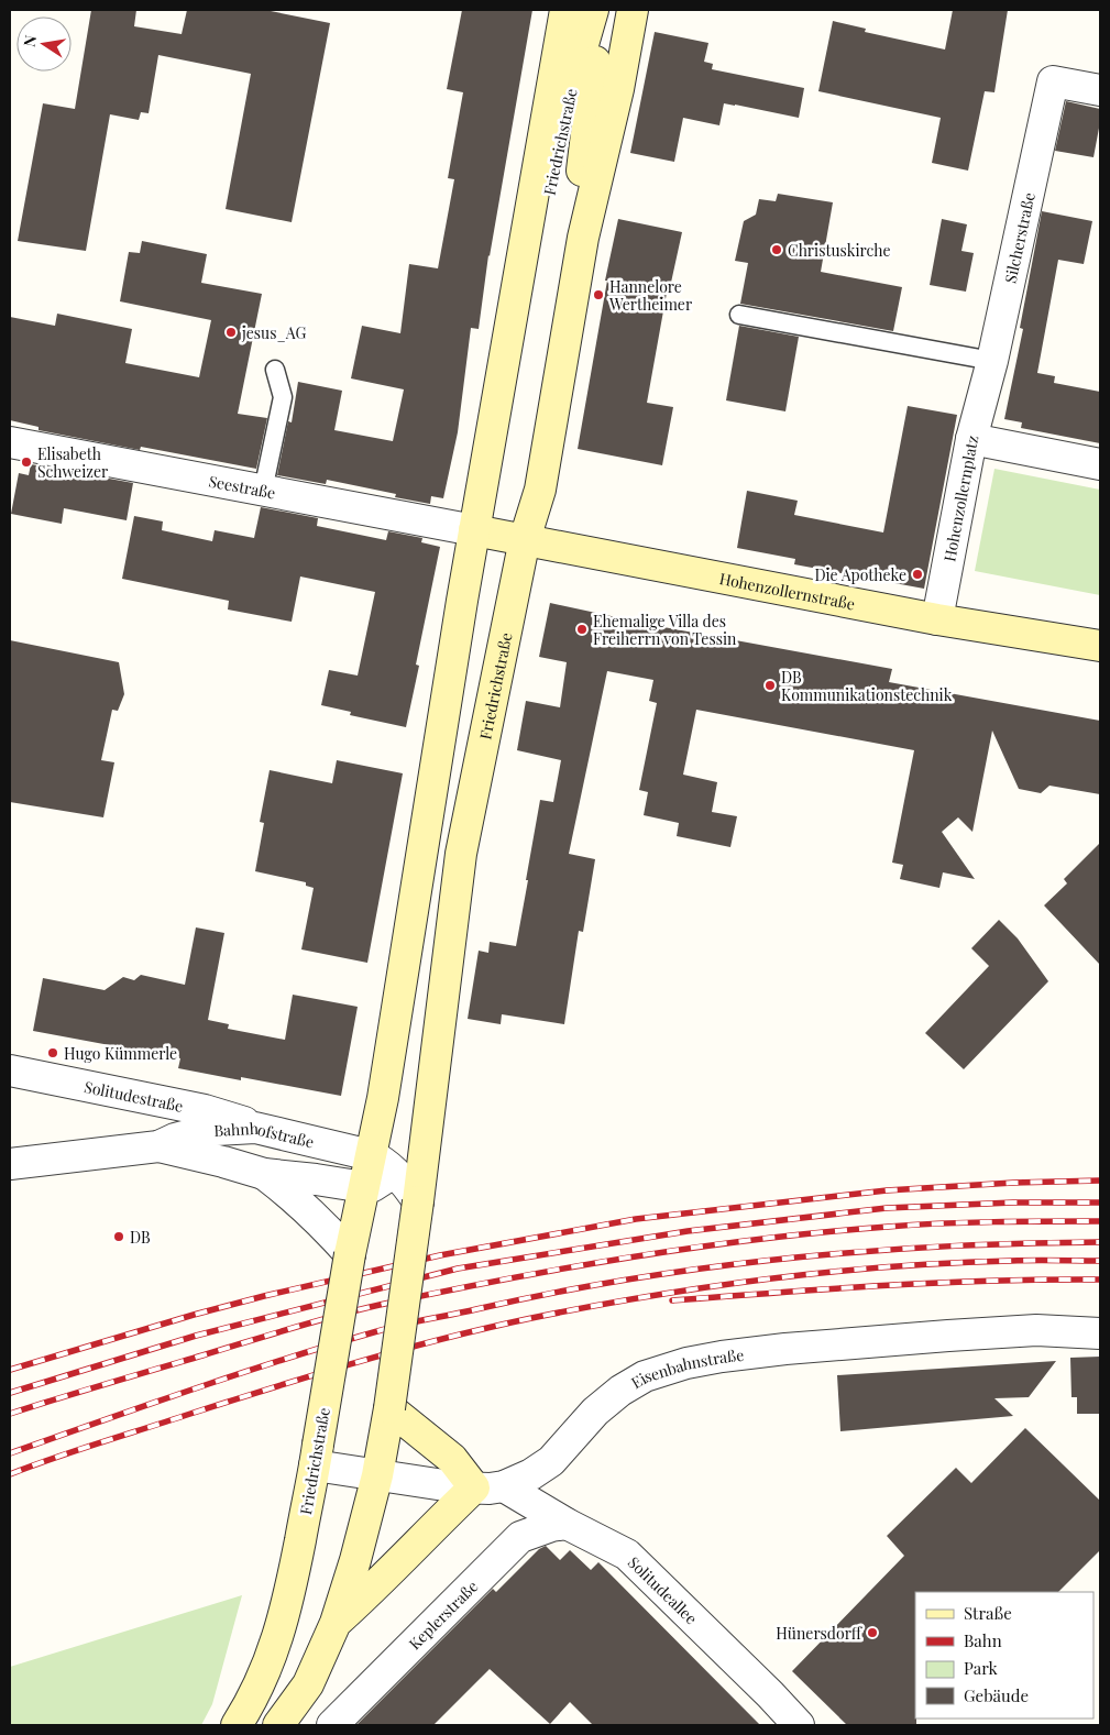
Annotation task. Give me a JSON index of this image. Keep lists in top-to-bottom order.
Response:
{
  "streets": {
    "main road": ["Friedrichstraße", "Hohenzollernstraße"],
    "street": [
      "Silcherstraße",
      "Seestraße",
      "Hohenzollernplatz",
      "Solitudestraße",
      "Bahnhofstraße",
      "Eisenbahnstraße",
      "Solitudeallee",
      "Keplerstraße"
    ]
  },
  "crossings": [
    ["Friedrichstraße", "Seestraße"],
    ["Friedrichstraße", "Hohenzollernstraße"],
    ["Friedrichstraße", "Bahnhofstraße"],
    ["Friedrichstraße", "Eisenbahnstraße"],
    ["Silcherstraße", "Hohenzollernplatz"],
    ["Seestraße", "Hohenzollernstraße"],
    ["Hohenzollernplatz", "Hohenzollernstraße"],
    ["Solitudestraße", "Bahnhofstraße"],
    ["Eisenbahnstraße", "Solitudeallee"],
    ["Solitudeallee", "Keplerstraße"]
  ],
  "places": [
    "Christuskirche",
    "Hannelore Wertheimer",
    "jesus_AG",
    "Elisabeth Schweizer",
    "Die Apotheke",
    "Ehemalige Villa des Freiherrn von Tessin",
    "DB Kommunikationstechnik",
    "Hugo Kümmerle",
    "DB",
    "Hünersdorff"
  ],
  "legend": [
    "Straße",
    "Bahn",
    "Park",
    "Gebäude"
  ],
  "north": "left"
}
